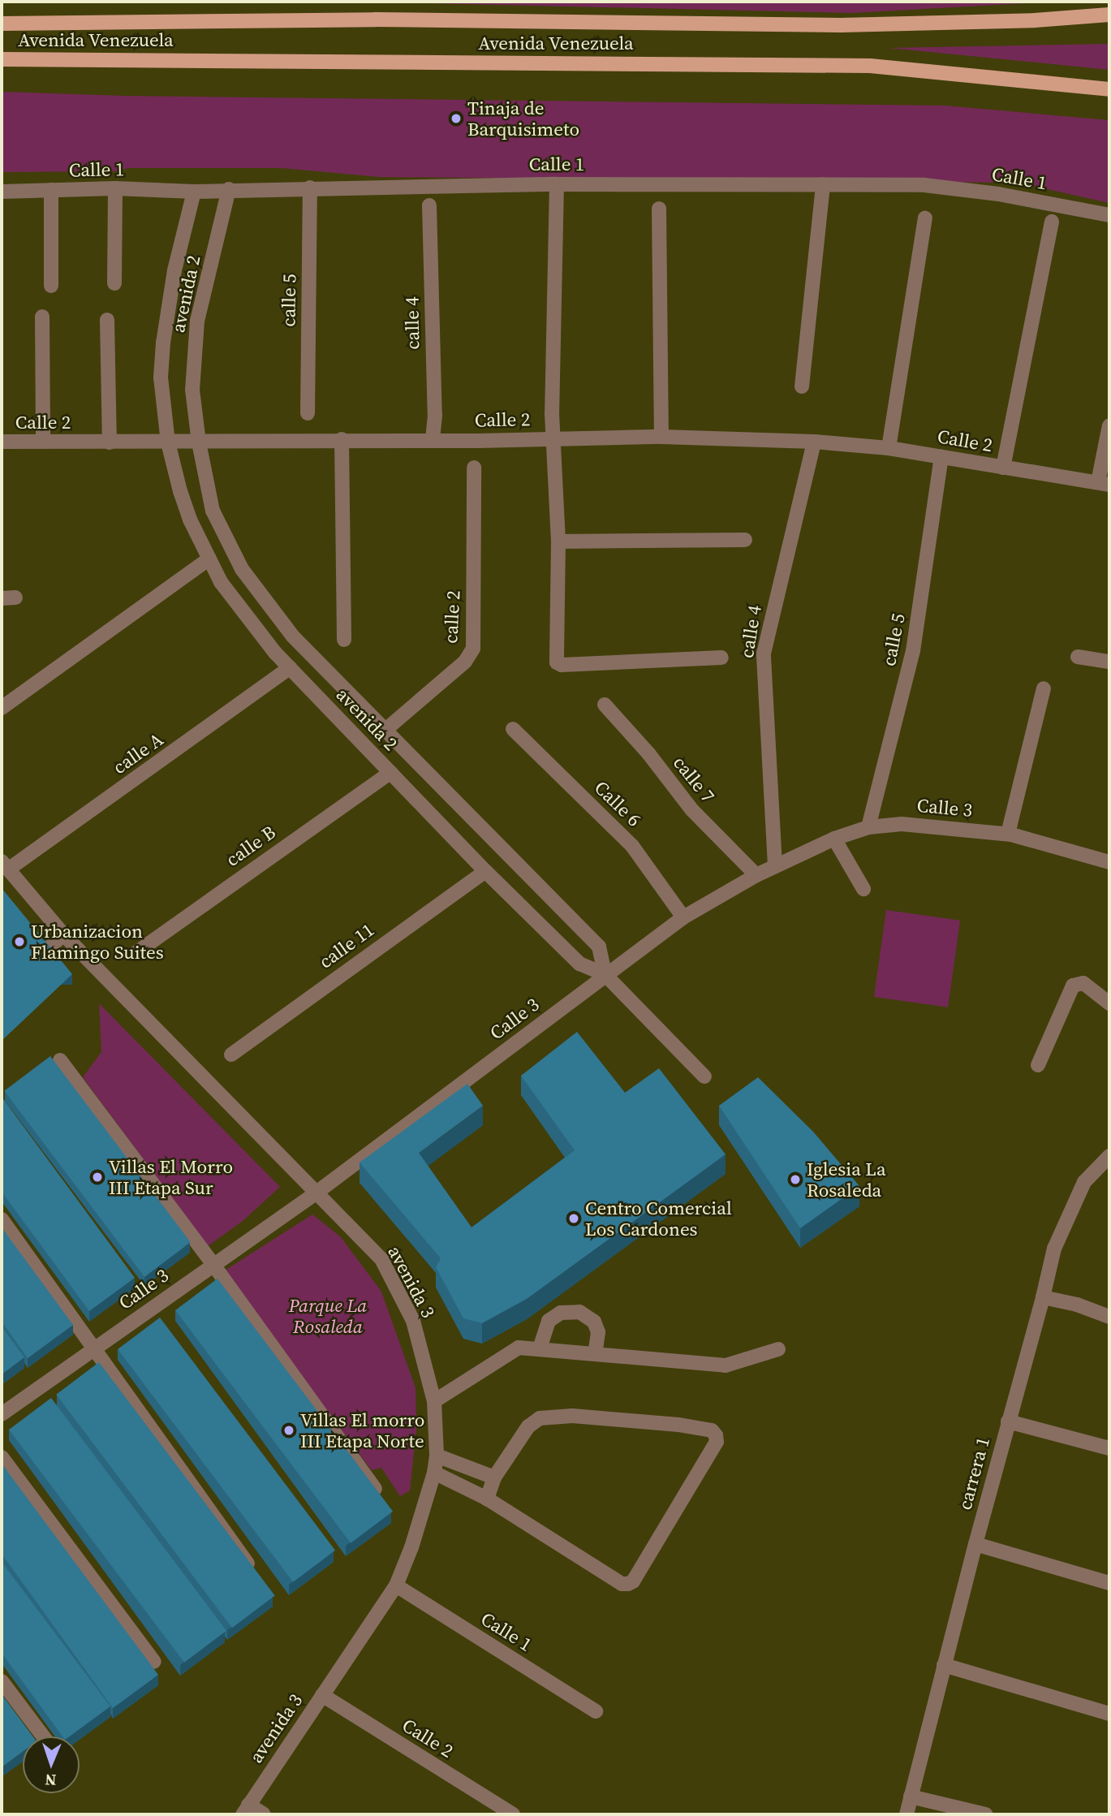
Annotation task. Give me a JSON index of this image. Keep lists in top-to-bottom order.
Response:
{
  "streets": {
    "main road": ["Avenida Venezuela"],
    "street": [
      "Calle 1",
      "avenida 2",
      "calle 5",
      "calle 4",
      "Calle 2",
      "calle 2",
      "calle A",
      "calle 7",
      "Calle 6",
      "Calle 3",
      "calle B",
      "calle 11",
      "avenida 3",
      "carrera 1"
    ]
  },
  "crossings": [
    ["Calle 1", "avenida 2"],
    ["Calle 1", "calle 5"],
    ["Calle 1", "calle 2"],
    ["Calle 1", "avenida 3"],
    ["avenida 2", "Calle 2"],
    ["avenida 2", "calle 2"],
    ["avenida 2", "calle A"],
    ["avenida 2", "Calle 3"],
    ["avenida 2", "calle B"],
    ["avenida 2", "calle 11"],
    ["calle 5", "Calle 2"],
    ["calle 5", "Calle 3"],
    ["calle 4", "Calle 2"],
    ["calle 4", "Calle 3"],
    ["Calle 2", "calle 2"],
    ["Calle 2", "avenida 3"],
    ["calle A", "avenida 3"],
    ["calle 7", "Calle 3"],
    ["Calle 6", "Calle 3"],
    ["Calle 3", "avenida 3"]
  ],
  "parks": ["Parque La Rosaleda"],
  "places": [
    "Tinaja de Barquisimeto",
    "Urbanizacion Flamingo Suites",
    "Villas El Morro III Etapa Sur",
    "Iglesia La Rosaleda",
    "Centro Comercial Los Cardones",
    "Villas El morro III Etapa Norte"
  ],
  "north": "bottom"
}
